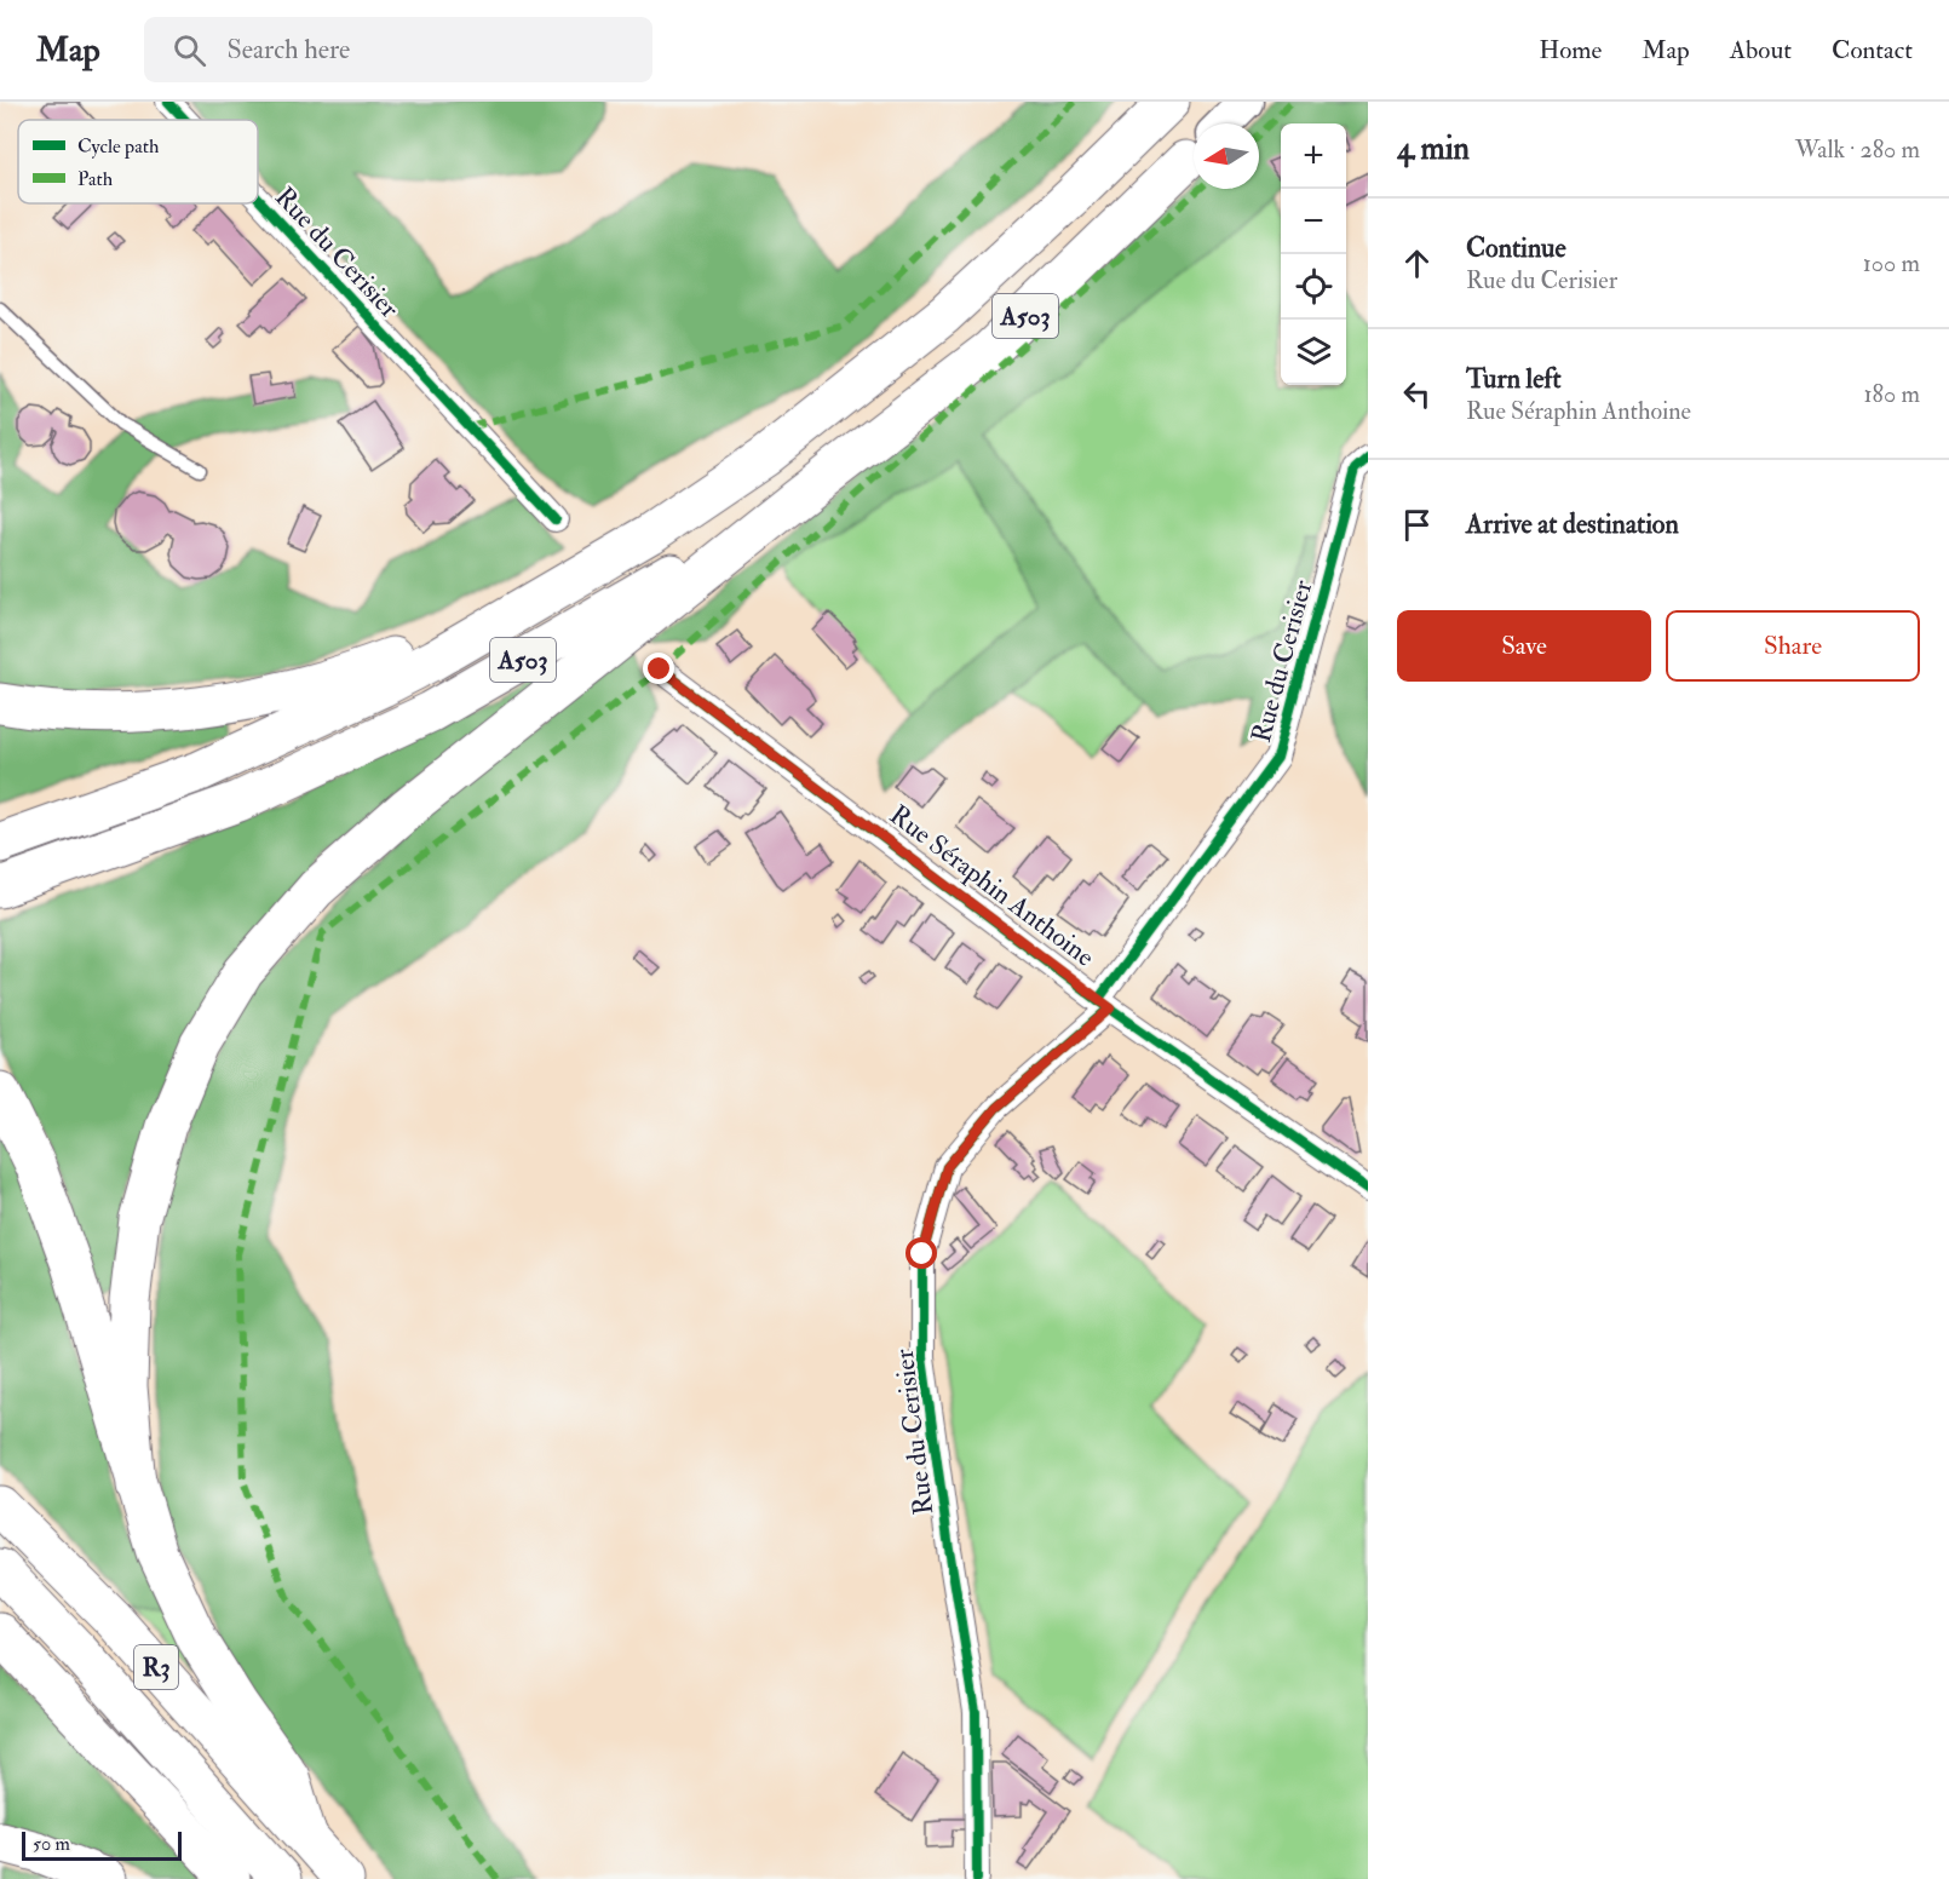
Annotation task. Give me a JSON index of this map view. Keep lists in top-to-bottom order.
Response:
{
  "streets": {
    "highway": ["A503", "R3"],
    "street": ["Rue du Cerisier", "Rue Séraphin Anthoine"]
  },
  "crossings": [
    ["Rue du Cerisier", "Rue Séraphin Anthoine"]
  ],
  "legend": ["Cycle path", "Path"],
  "scale_bar": "50 m",
  "north": "left",
  "page": {
    "header": "Map",
    "search": "Search here",
    "nav": [
      "Home",
      "Map",
      "About",
      "Contact"
    ],
    "heading": ["4 min", "Walk · 280 m"],
    "map_buttons": ["+", "−"],
    "list": [
      ["Continue", "Rue du Cerisier", "100 m"],
      ["Turn left", "Rue Séraphin Anthoine", "180 m"],
      "Arrive at destination"
    ],
    "buttons": ["Save", "Share"],
    "scale": "50 m"
  }
}
